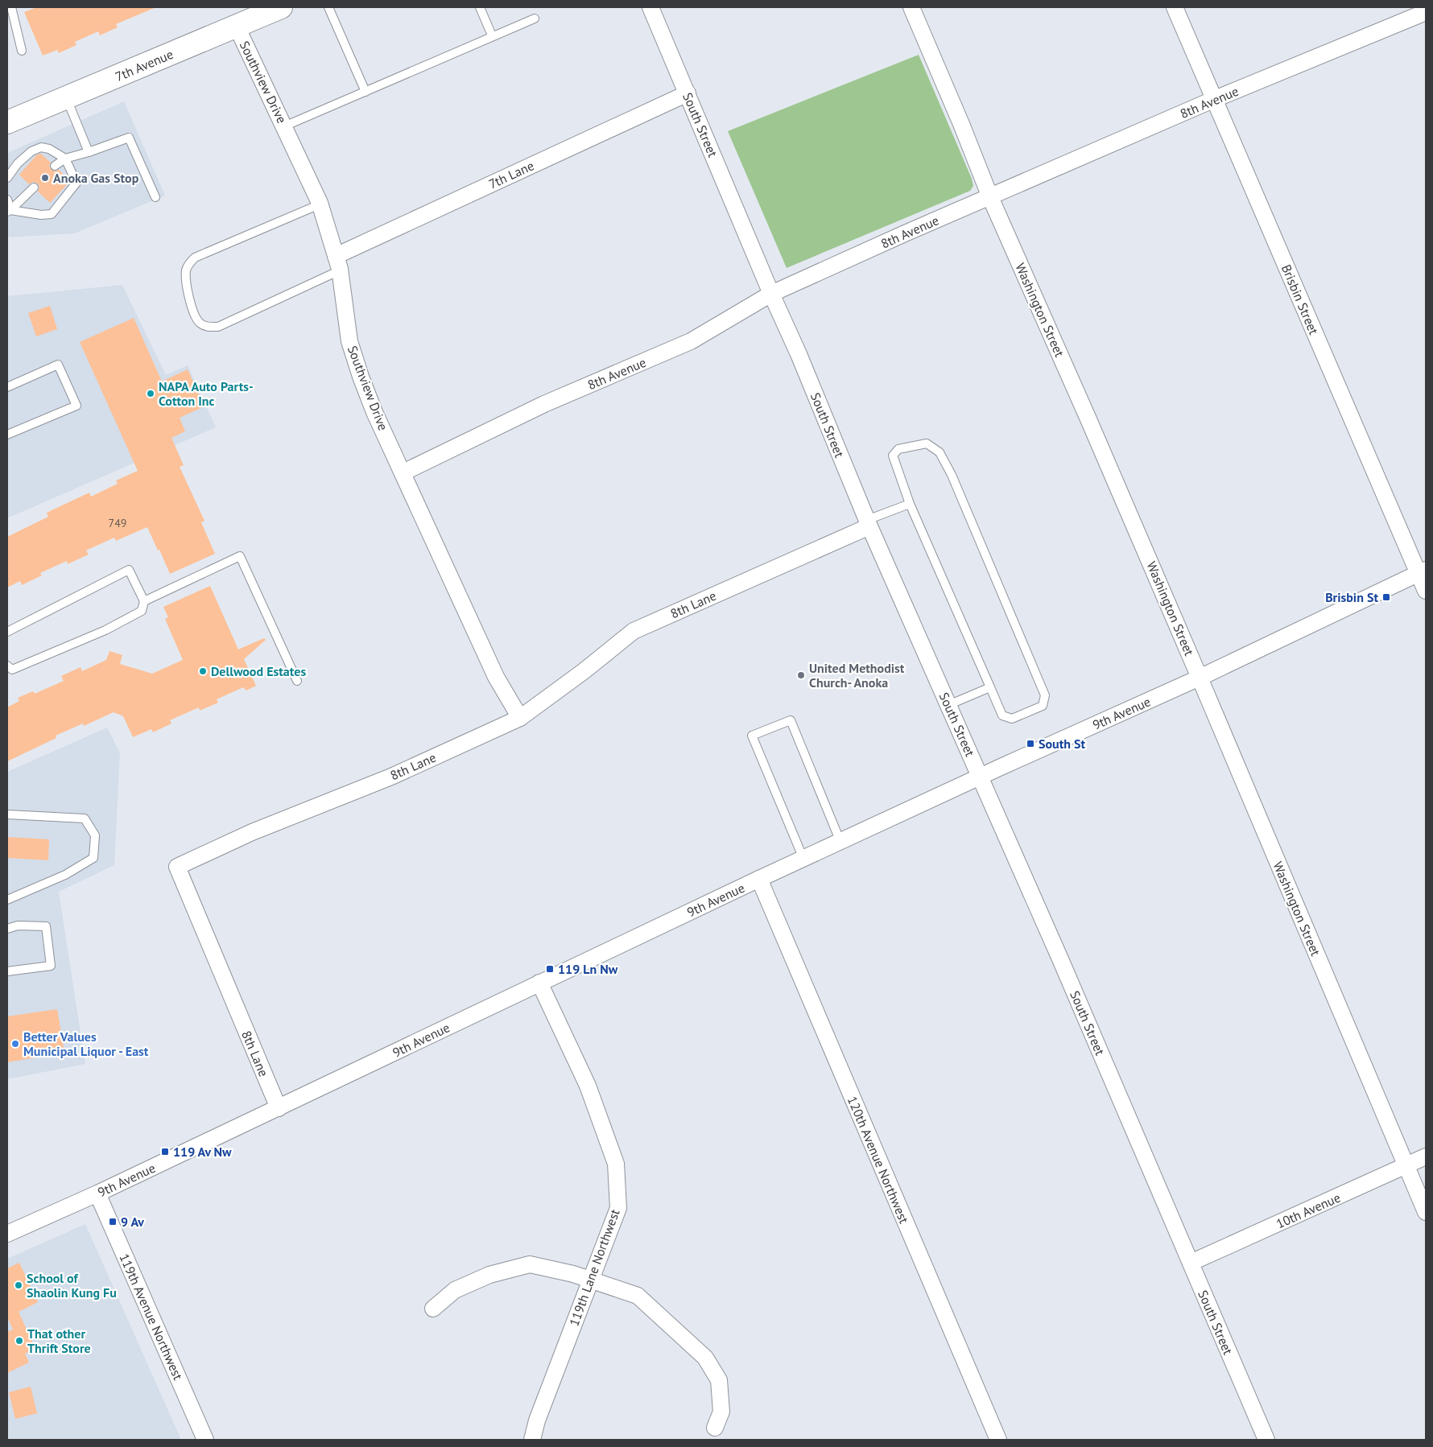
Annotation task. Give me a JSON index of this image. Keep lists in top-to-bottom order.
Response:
{
  "streets": {
    "street": [
      "7th Avenue",
      "Southview Drive",
      "8th Avenue",
      "South Street",
      "7th Lane",
      "Brisbin Street",
      "Washington Street",
      "8th Lane",
      "9th Avenue",
      "120th Avenue Northwest",
      "10th Avenue",
      "119th Lane Northwest",
      "119th Avenue Northwest"
    ]
  },
  "crossings": [
    ["7th Avenue", "Southview Drive"],
    ["Southview Drive", "8th Avenue"],
    ["Southview Drive", "7th Lane"],
    ["Southview Drive", "8th Lane"],
    ["8th Avenue", "South Street"],
    ["8th Avenue", "Brisbin Street"],
    ["8th Avenue", "Washington Street"],
    ["South Street", "7th Lane"],
    ["South Street", "8th Lane"],
    ["South Street", "9th Avenue"],
    ["South Street", "10th Avenue"],
    ["Brisbin Street", "9th Avenue"],
    ["Washington Street", "9th Avenue"],
    ["Washington Street", "10th Avenue"],
    ["8th Lane", "9th Avenue"],
    ["9th Avenue", "120th Avenue Northwest"],
    ["9th Avenue", "119th Lane Northwest"],
    ["9th Avenue", "119th Avenue Northwest"]
  ],
  "places": {
    "other": [
      "Anoka Gas Stop",
      "NAPA Auto Parts- Cotton Inc",
      "Dellwood Estates",
      "United Methodist Church- Anoka",
      "Better Values Municipal Liquor - East",
      "School of Shaolin Kung Fu",
      "That other Thrift Store"
    ],
    "transit": [
      "Brisbin St",
      "South St",
      "119 Ln Nw",
      "119 Av Nw",
      "9 Av"
    ]
  },
  "house_numbers": ["749"]
}
